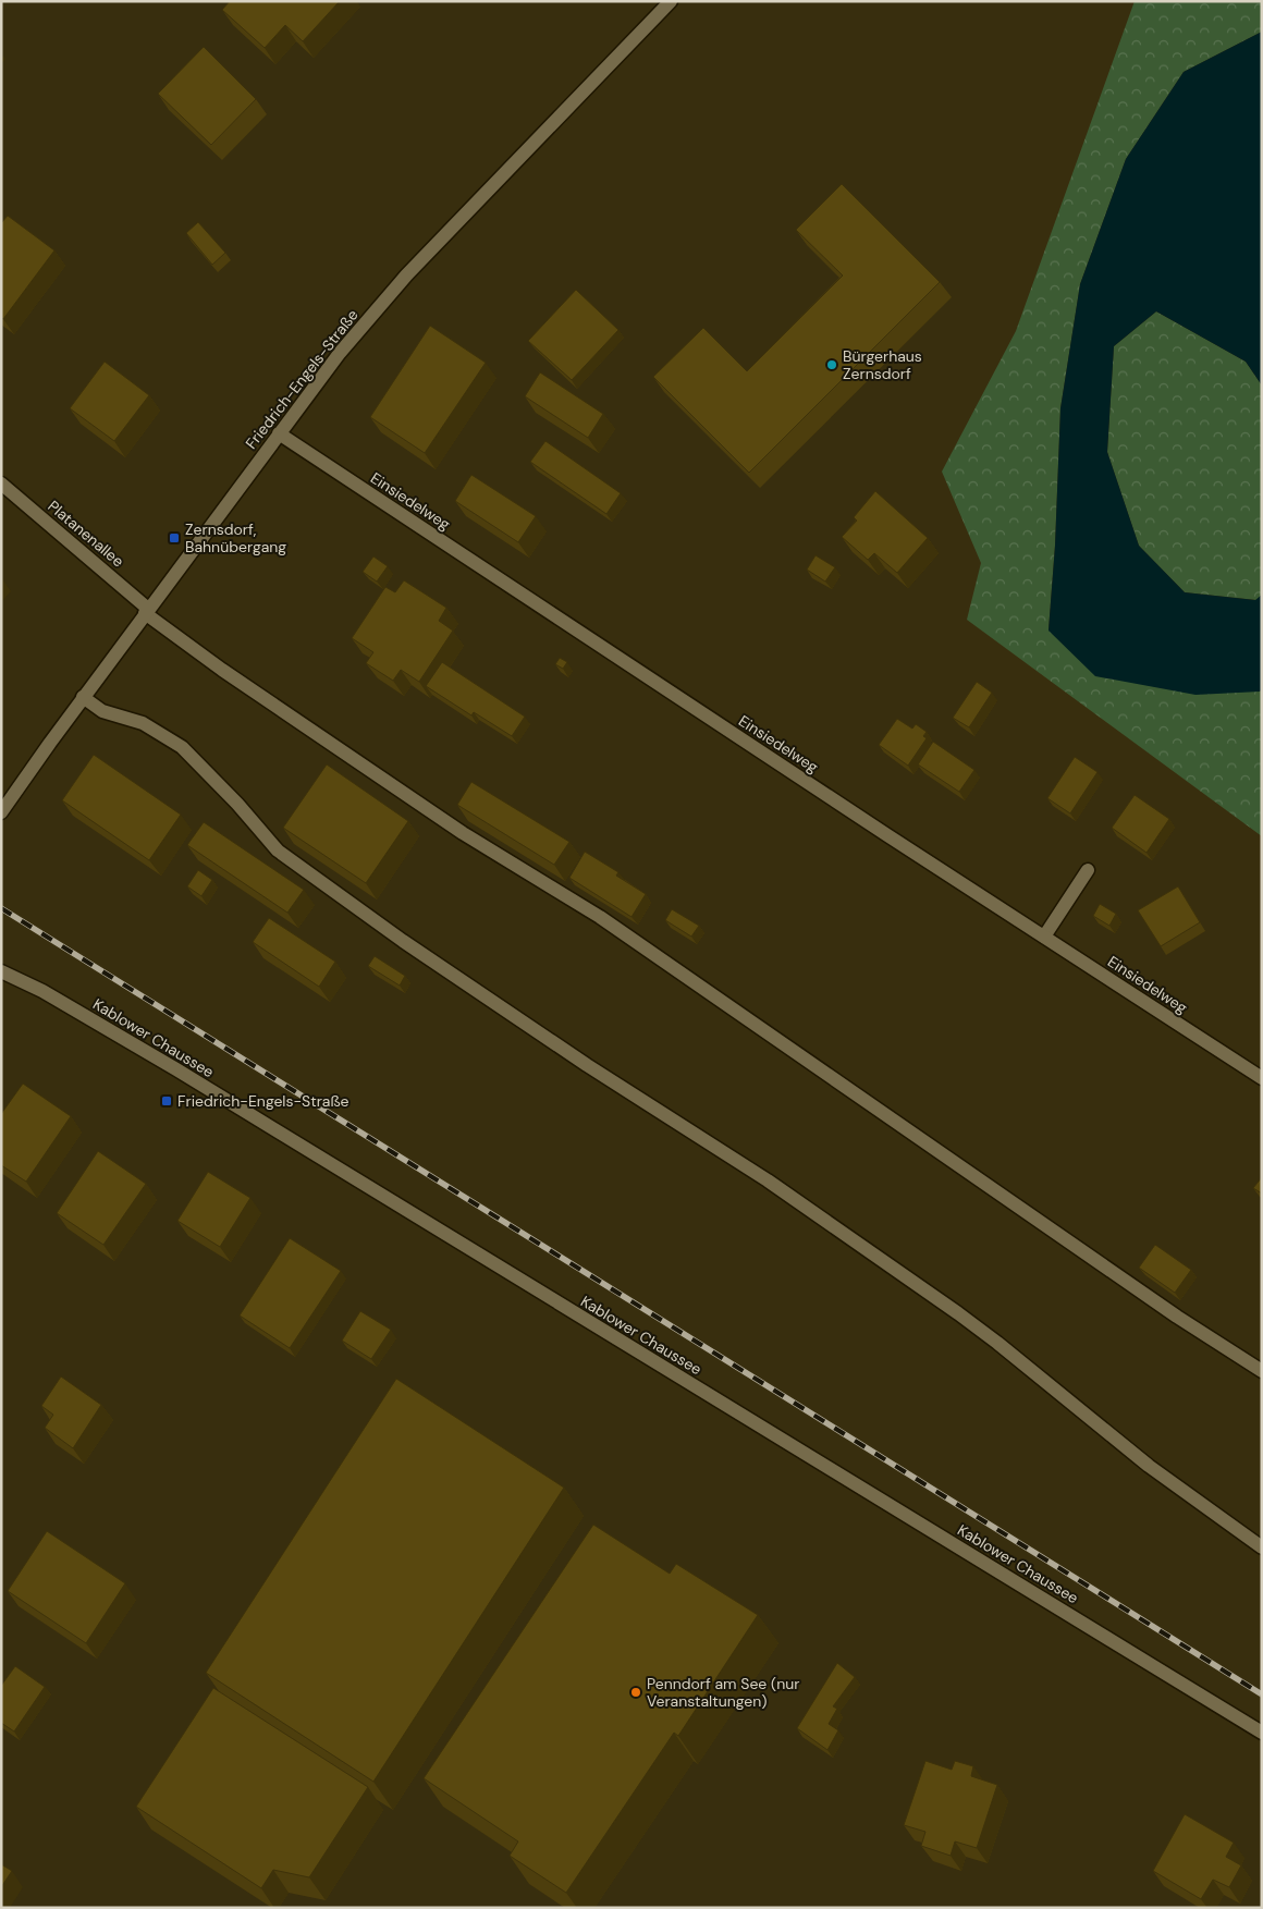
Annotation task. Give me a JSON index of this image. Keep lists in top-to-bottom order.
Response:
{
  "streets": {
    "street": [
      "Friedrich-Engels-Straße",
      "Einsiedelweg",
      "Platanenallee",
      "Kablower Chaussee"
    ]
  },
  "crossings": [
    ["Friedrich-Engels-Straße", "Einsiedelweg"],
    ["Friedrich-Engels-Straße", "Platanenallee"]
  ],
  "places": {
    "other": ["Bürgerhaus Zernsdorf", "Penndorf am See (nur Veranstaltungen)"],
    "transit": ["Zernsdorf, Bahnübergang", "Friedrich-Engels-Straße"]
  }
}
